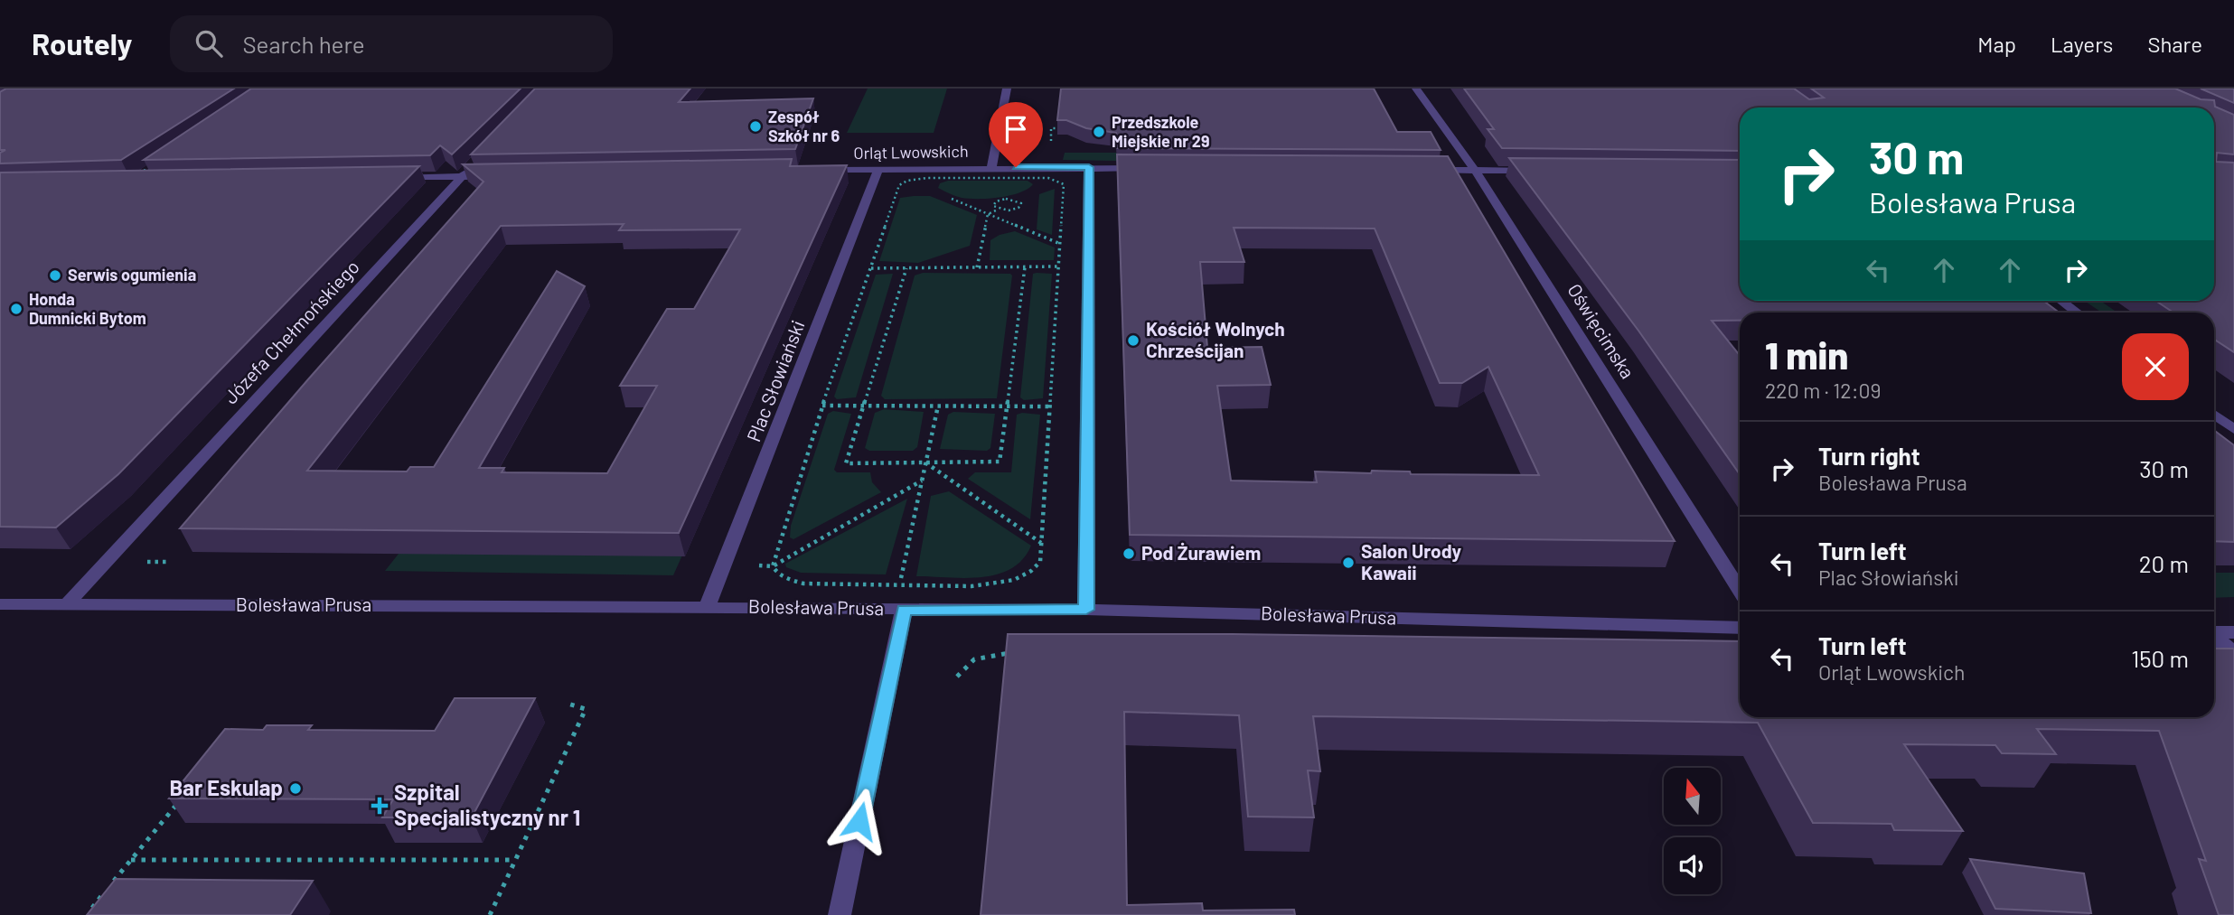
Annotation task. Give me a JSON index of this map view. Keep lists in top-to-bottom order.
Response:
{
  "streets": {
    "street": [
      "Orląt Lwowskich",
      "Oświęcimska",
      "Józefa Chełmońskiego",
      "Plac Słowiański",
      "Bolesława Prusa"
    ]
  },
  "crossings": [
    ["Orląt Lwowskich", "Plac Słowiański"],
    ["Józefa Chełmońskiego", "Bolesława Prusa"],
    ["Plac Słowiański", "Bolesława Prusa"]
  ],
  "places": {
    "other": [
      "Zespół Szkół nr 6",
      "Przedszkole Miejskie nr 29",
      "Serwis ogumienia",
      "Honda Dumnicki Bytom",
      "Kościół Wolnych Chrześcijan",
      "Pod Żurawiem",
      "Salon Urody Kawaii",
      "Bar Eskulap"
    ],
    "health": ["Szpital Specjalistyczny nr 1"]
  },
  "north": "top",
  "page": {
    "header": "Routely",
    "search": "Search here",
    "nav": ["Map", "Layers", "Share"],
    "turn": ["30 m", "Bolesława Prusa"],
    "heading": ["1 min", "220 m · 12:09"],
    "list": [
      {
        "name": "Turn right",
        "note": "Bolesława Prusa",
        "value": "30 m"
      },
      {
        "name": "Turn left",
        "note": "Plac Słowiański",
        "value": "20 m"
      },
      {
        "name": "Turn left",
        "note": "Orląt Lwowskich",
        "value": "150 m"
      }
    ]
  }
}
